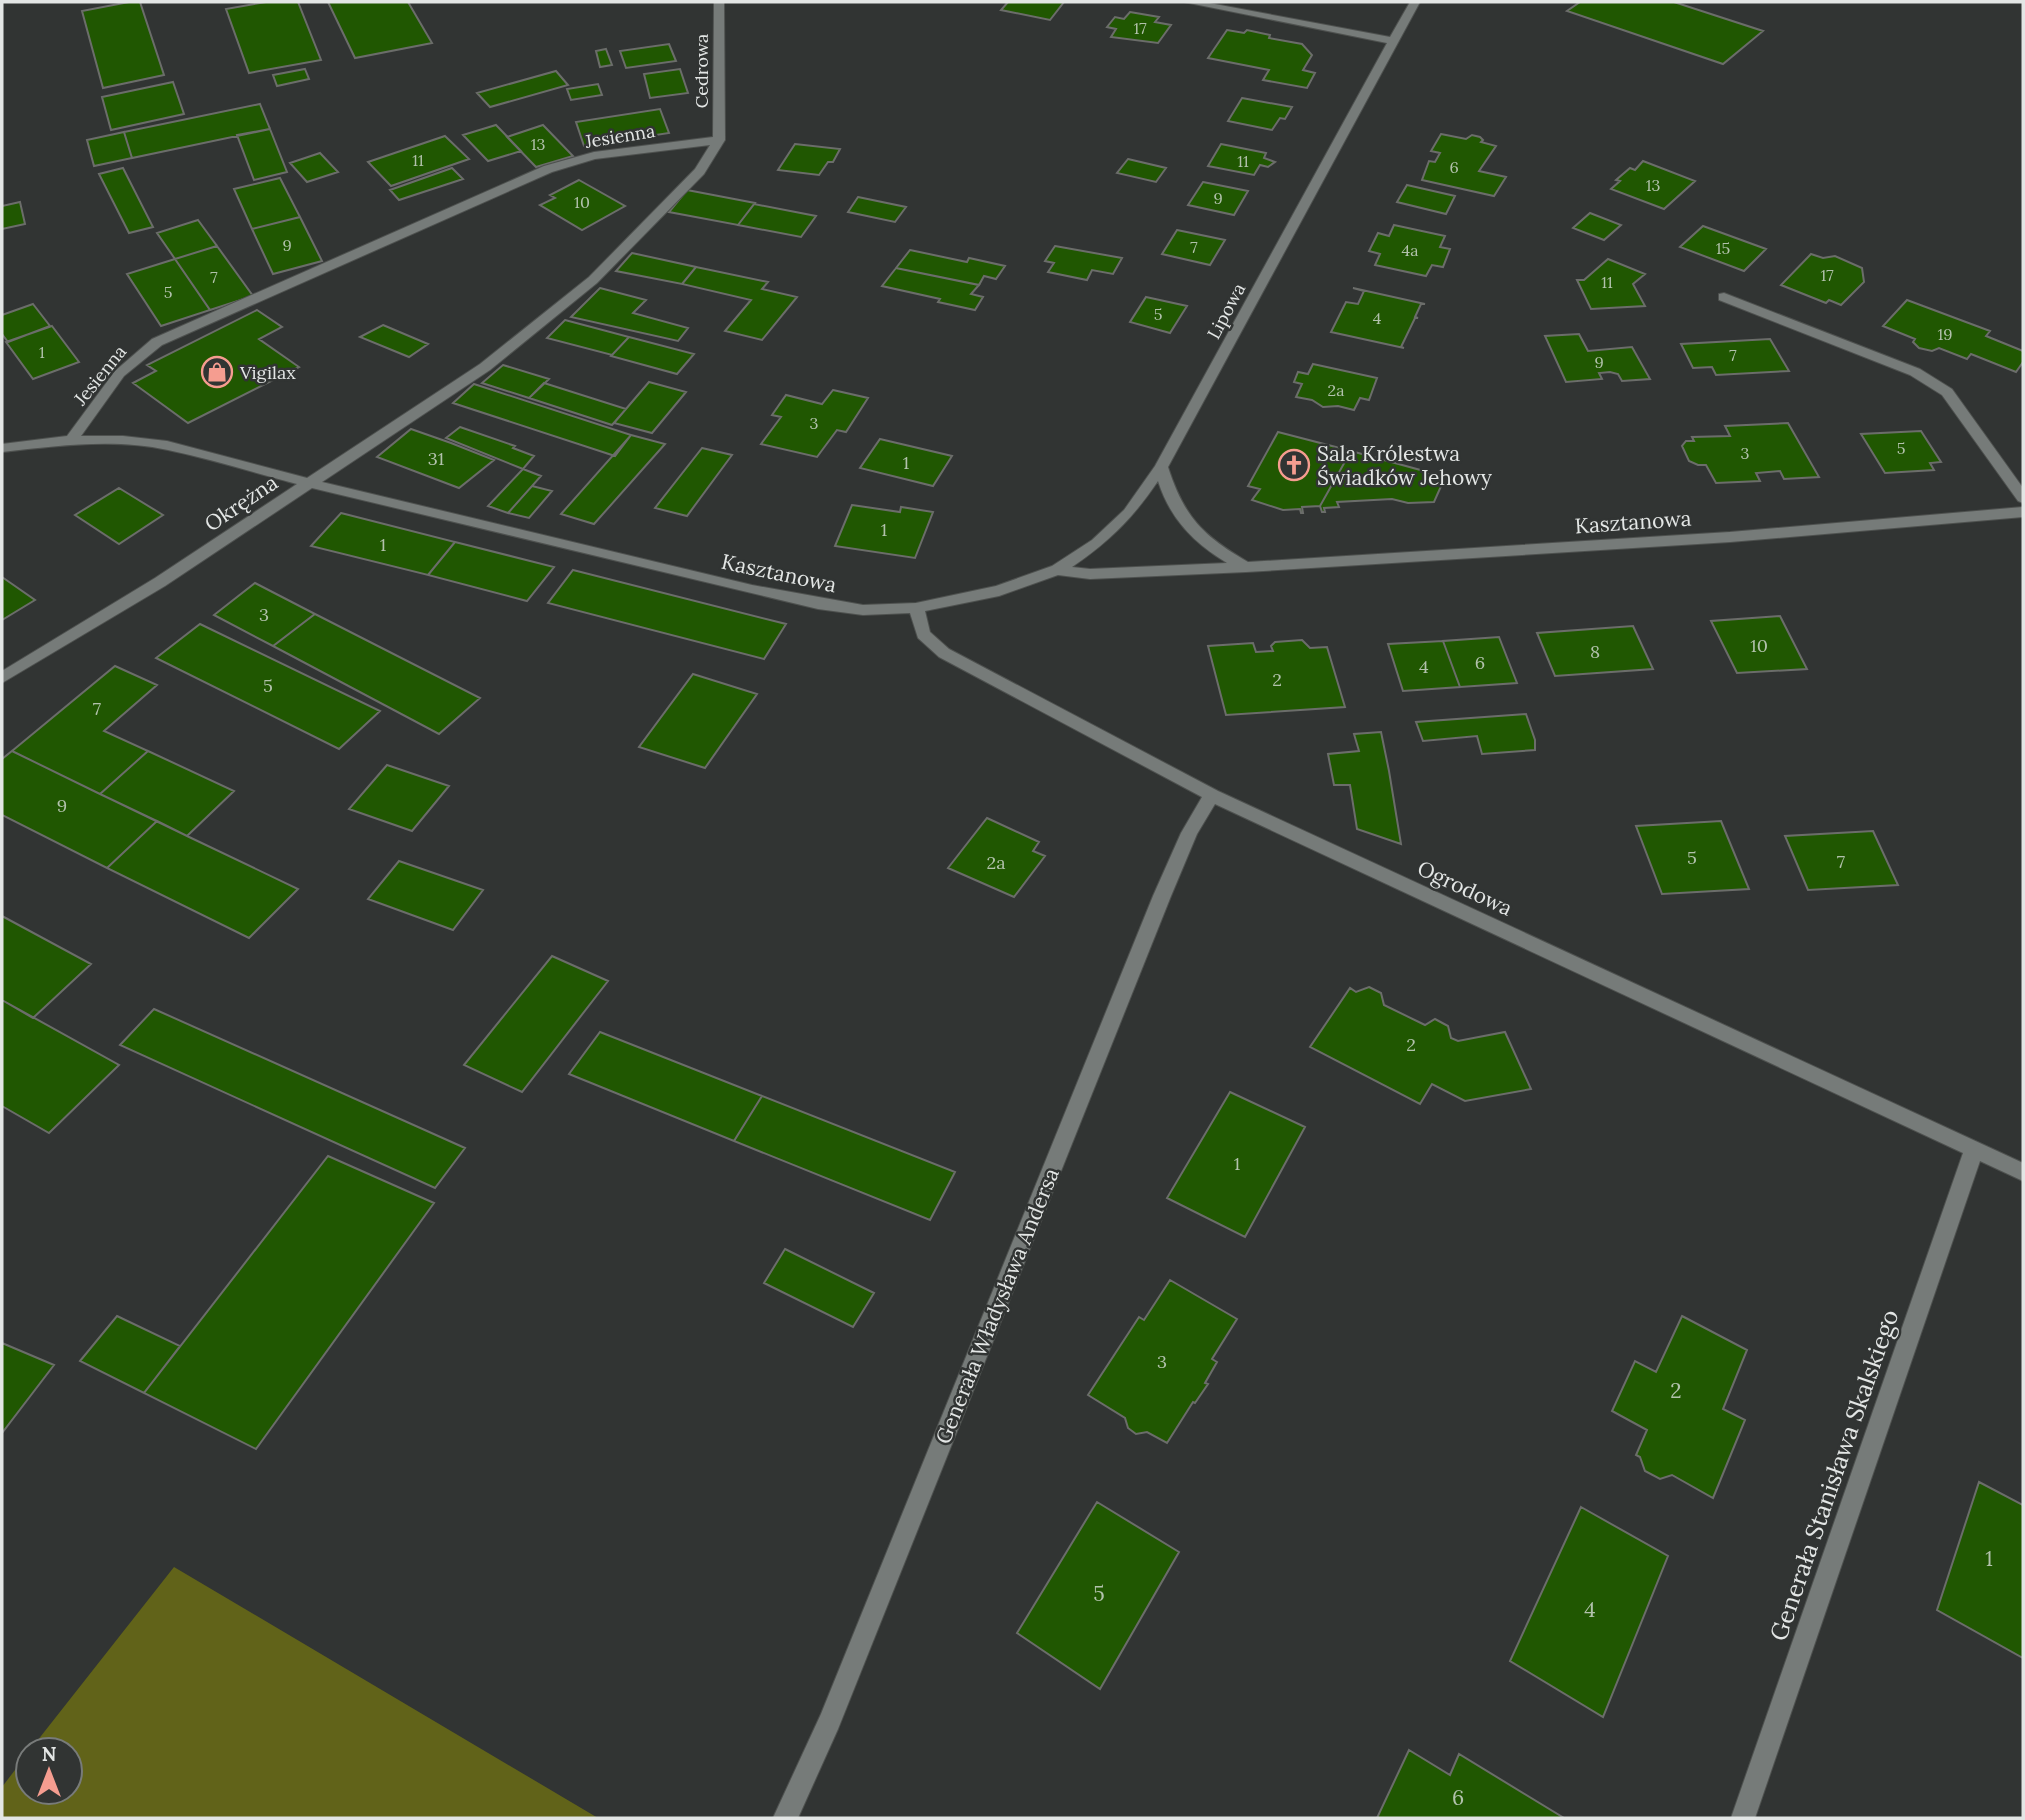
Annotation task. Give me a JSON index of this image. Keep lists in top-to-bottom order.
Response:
{
  "streets": {
    "street": [
      "Cedrowa",
      "Jesienna",
      "Lipowa",
      "Okrężna",
      "Kasztanowa",
      "Ogrodowa",
      "Generała Władysława Andersa",
      "Generała Stanisława Skalskiego"
    ]
  },
  "crossings": [
    ["Cedrowa", "Jesienna"],
    ["Jesienna", "Okrężna"],
    ["Lipowa", "Kasztanowa"],
    ["Okrężna", "Kasztanowa"],
    ["Kasztanowa", "Ogrodowa"],
    ["Ogrodowa", "Generała Władysława Andersa"],
    ["Ogrodowa", "Generała Stanisława Skalskiego"]
  ],
  "places": {
    "shop": ["Vigilax"],
    "church": ["Sala Królestwa Świadków Jehowy"]
  },
  "house_numbers": [
    "17",
    "13",
    "11",
    "11",
    "6",
    "13",
    "9",
    "10",
    "9",
    "7",
    "15",
    "4a",
    "17",
    "7",
    "11",
    "5",
    "5",
    "4",
    "19",
    "1",
    "7",
    "9",
    "2a",
    "3",
    "5",
    "3",
    "31",
    "1",
    "1",
    "1",
    "3",
    "10",
    "8",
    "6",
    "4",
    "2",
    "5",
    "7",
    "9",
    "5",
    "7",
    "2a",
    "2",
    "1",
    "3",
    "2",
    "1",
    "5",
    "4",
    "6"
  ],
  "north": "top"
}
